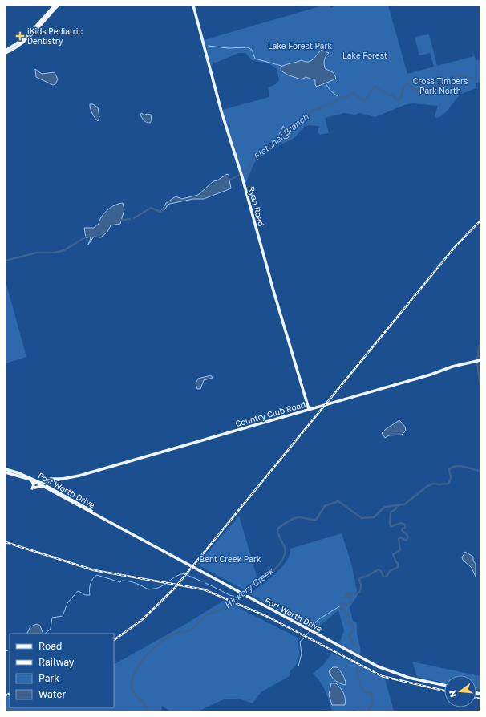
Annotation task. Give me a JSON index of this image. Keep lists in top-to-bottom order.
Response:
{
  "streets": {
    "main road": ["Ryan Road", "Country Club Road", "Fort Worth Drive"]
  },
  "crossings": [
    ["Ryan Road", "Country Club Road"],
    ["Country Club Road", "Fort Worth Drive"]
  ],
  "water": ["Fletcher Branch", "Hickory Creek"],
  "parks": [
    "Lake Forest Park",
    "Lake Forest",
    "Cross Timbers Park North",
    "Bent Creek Park"
  ],
  "places": {
    "health": ["iKids Pediatric Dentistry"]
  },
  "legend": [
    "Road",
    "Railway",
    "Park",
    "Water"
  ],
  "north": "left"
}
